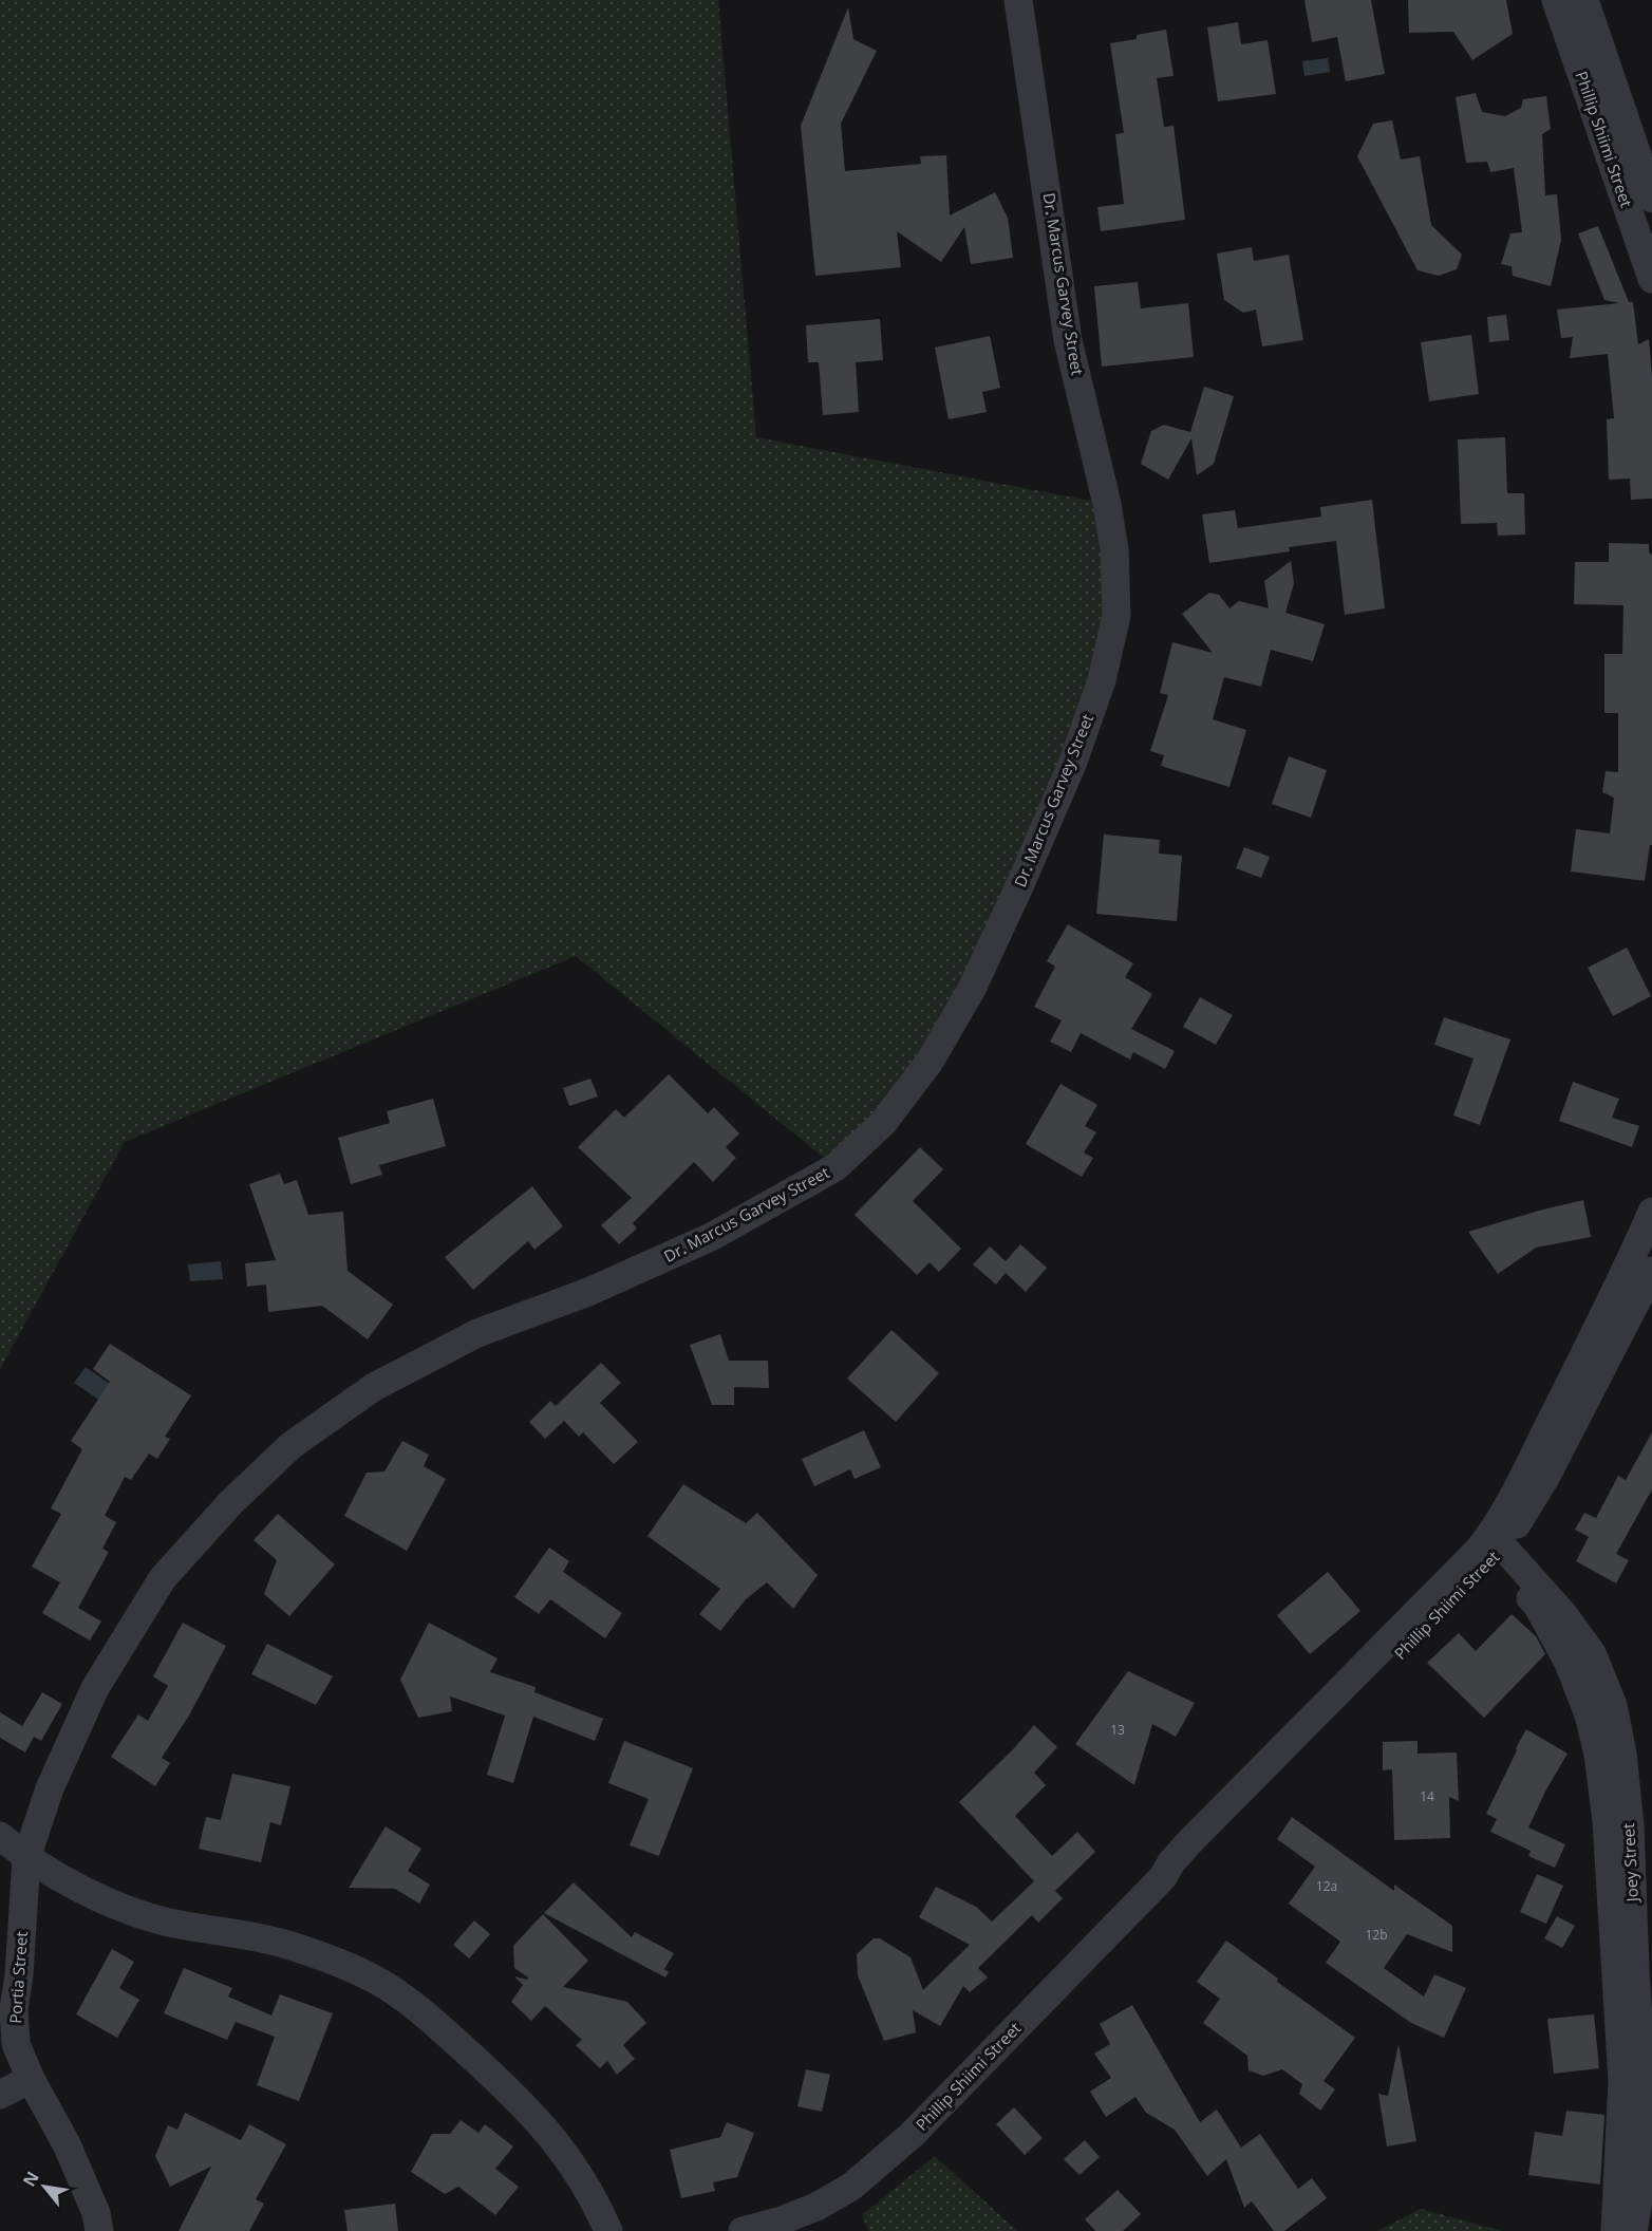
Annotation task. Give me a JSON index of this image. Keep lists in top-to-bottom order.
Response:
{
  "streets": {
    "street": [
      "Phillip Shiimi Street",
      "Dr. Marcus Garvey Street",
      "Joey Street",
      "Portia Street"
    ]
  },
  "crossings": [
    ["Phillip Shiimi Street", "Joey Street"],
    ["Dr. Marcus Garvey Street", "Portia Street"]
  ],
  "house_numbers": [
    "13",
    "14",
    "12a",
    "12b"
  ],
  "north": "top left"
}
